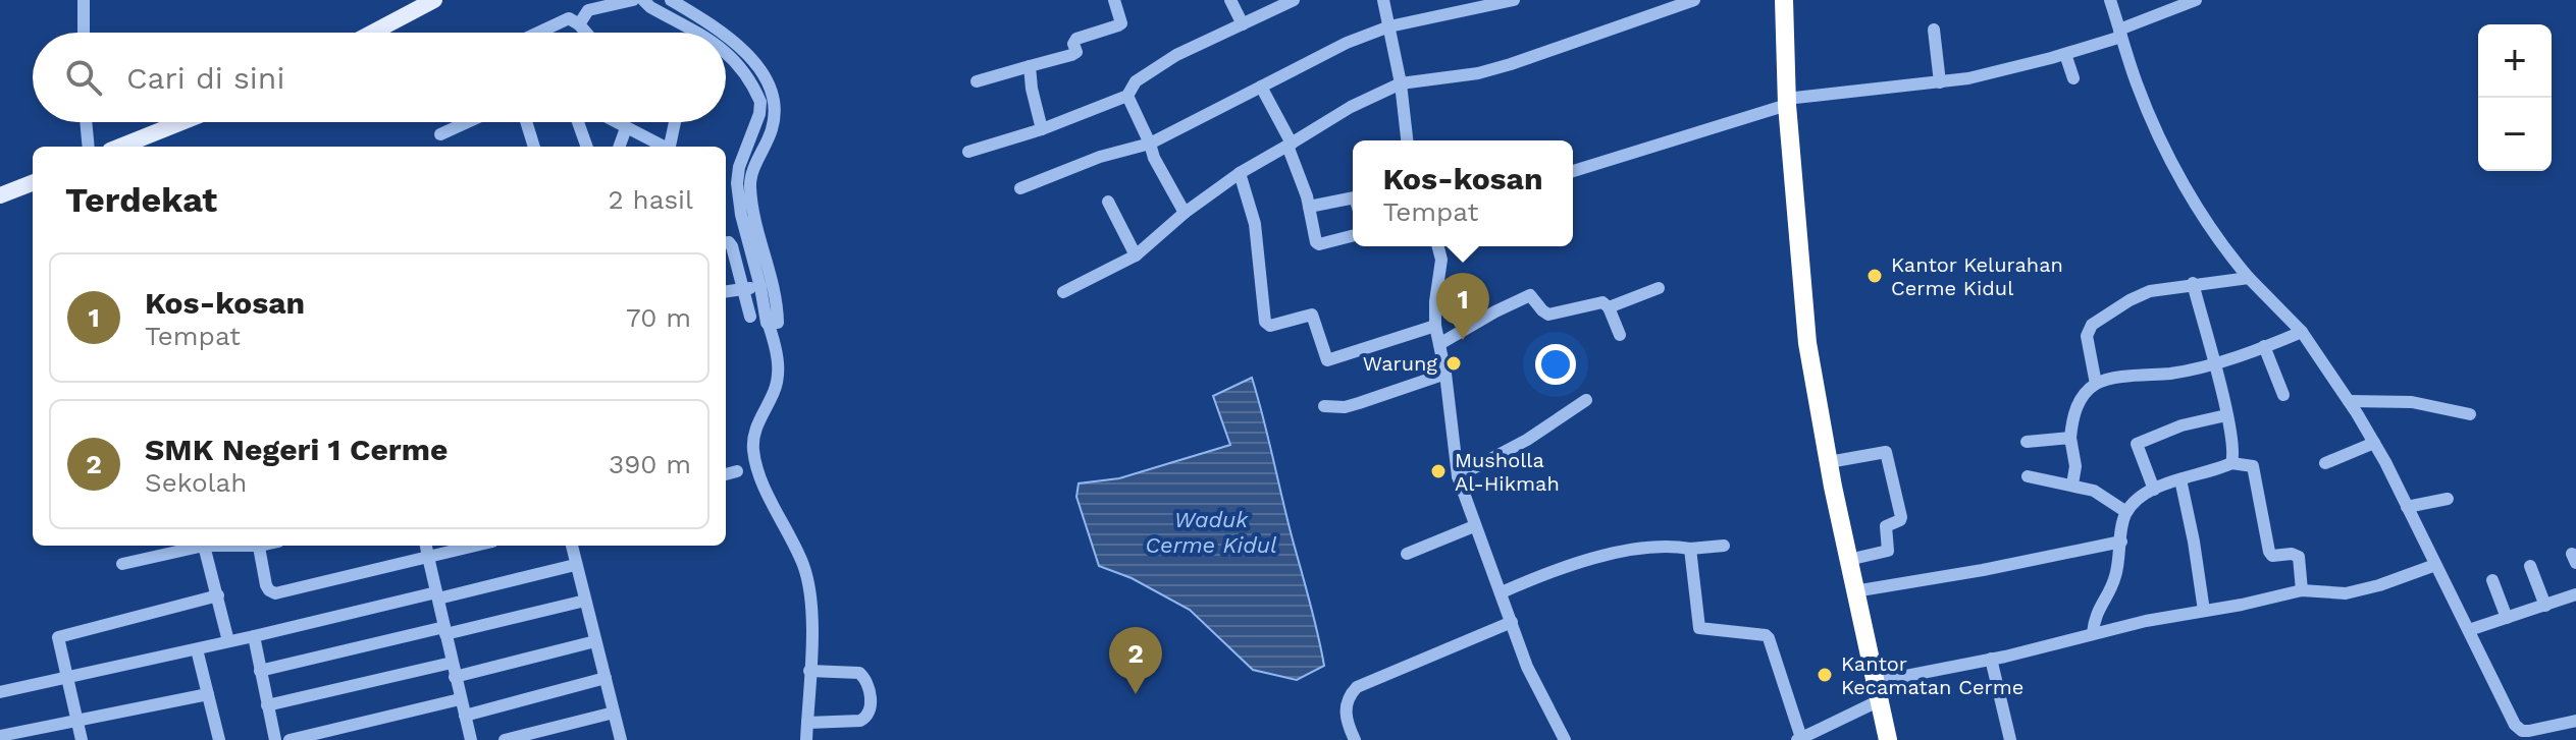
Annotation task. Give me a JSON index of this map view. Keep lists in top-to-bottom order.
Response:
{
  "water": ["Waduk Cerme Kidul"],
  "places": [
    "Kantor Kelurahan Cerme Kidul",
    "Warung",
    "Musholla Al-Hikmah",
    "Kantor Kecamatan Cerme"
  ],
  "page": {
    "map_buttons": ["+", "−"],
    "search": "Cari di sini",
    "popup": ["Kos-kosan", "Tempat"],
    "heading": ["Terdekat", "2 hasil"],
    "list": [
      {
        "mark": "1",
        "name": "Kos-kosan",
        "note": "Tempat",
        "value": "70 m"
      },
      {
        "mark": "2",
        "name": "SMK Negeri 1 Cerme",
        "note": "Sekolah",
        "value": "390 m"
      }
    ],
    "pins": ["1", "2"]
  }
}
